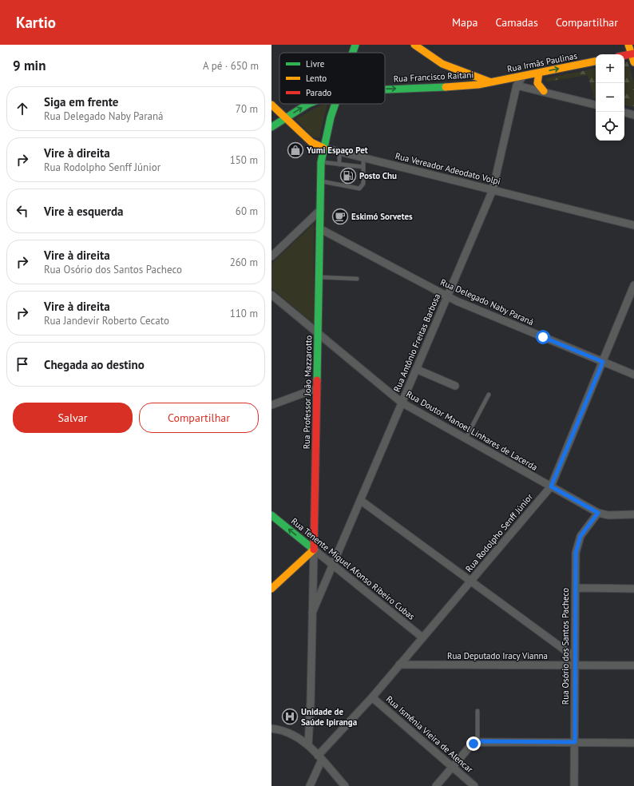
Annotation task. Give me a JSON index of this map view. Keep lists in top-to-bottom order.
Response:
{
  "streets": {
    "street": [
      "Rua Irmãs Paulinas",
      "Rua Francisco Raitani",
      "Rua Vereador Adeodato Volpi",
      "Rua Delegado Naby Paraná",
      "Rua Antônio Freitas Barbosa",
      "Rua Professor João Mazzarotto",
      "Rua Doutor Manoel Linhares de Lacerda",
      "Rua Rodolpho Senff Júnior",
      "Rua Tenente Miguel Afonso Ribeiro Cubas",
      "Rua Osório dos Santos Pacheco",
      "Rua Deputado Iracy Vianna",
      "Rua Ismênia Vieira de Alencar"
    ]
  },
  "crossings": [
    ["Rua Irmãs Paulinas", "Rua Francisco Raitani"],
    ["Rua Irmãs Paulinas", "Rua Antônio Freitas Barbosa"],
    ["Rua Francisco Raitani", "Rua Vereador Adeodato Volpi"],
    ["Rua Vereador Adeodato Volpi", "Rua Antônio Freitas Barbosa"],
    ["Rua Vereador Adeodato Volpi", "Rua Professor João Mazzarotto"],
    ["Rua Delegado Naby Paraná", "Rua Antônio Freitas Barbosa"],
    ["Rua Delegado Naby Paraná", "Rua Professor João Mazzarotto"],
    ["Rua Delegado Naby Paraná", "Rua Rodolpho Senff Júnior"],
    ["Rua Antônio Freitas Barbosa", "Rua Professor João Mazzarotto"],
    ["Rua Antônio Freitas Barbosa", "Rua Doutor Manoel Linhares de Lacerda"],
    ["Rua Antônio Freitas Barbosa", "Rua Tenente Miguel Afonso Ribeiro Cubas"],
    ["Rua Professor João Mazzarotto", "Rua Doutor Manoel Linhares de Lacerda"],
    ["Rua Professor João Mazzarotto", "Rua Tenente Miguel Afonso Ribeiro Cubas"],
    ["Rua Doutor Manoel Linhares de Lacerda", "Rua Rodolpho Senff Júnior"],
    ["Rua Doutor Manoel Linhares de Lacerda", "Rua Osório dos Santos Pacheco"],
    ["Rua Rodolpho Senff Júnior", "Rua Tenente Miguel Afonso Ribeiro Cubas"],
    ["Rua Rodolpho Senff Júnior", "Rua Deputado Iracy Vianna"],
    ["Rua Rodolpho Senff Júnior", "Rua Ismênia Vieira de Alencar"],
    ["Rua Osório dos Santos Pacheco", "Rua Deputado Iracy Vianna"]
  ],
  "one_way": ["Rua Irmãs Paulinas", "Rua Francisco Raitani"],
  "places": {
    "shop": ["Yumi Espaço Pet"],
    "fuel station": ["Posto Chu"],
    "cafe": ["Eskimó Sorvetes"],
    "hospital": ["Unidade de Saúde Ipiranga"]
  },
  "legend": ["Livre", "Lento", "Parado"],
  "page": {
    "header": "Kartio",
    "nav": ["Mapa", "Camadas", "Compartilhar"],
    "heading": ["9 min", "A pé · 650 m"],
    "map_buttons": ["+", "−"],
    "list": [
      ["Siga em frente", "Rua Delegado Naby Paraná", "70 m"],
      ["Vire à direita", "Rua Rodolpho Senff Júnior", "150 m"],
      ["Vire à esquerda", "60 m"],
      ["Vire à direita", "Rua Osório dos Santos Pacheco", "260 m"],
      ["Vire à direita", "Rua Jandevir Roberto Cecato", "110 m"],
      "Chegada ao destino"
    ],
    "buttons": ["Salvar", "Compartilhar"]
  }
}
